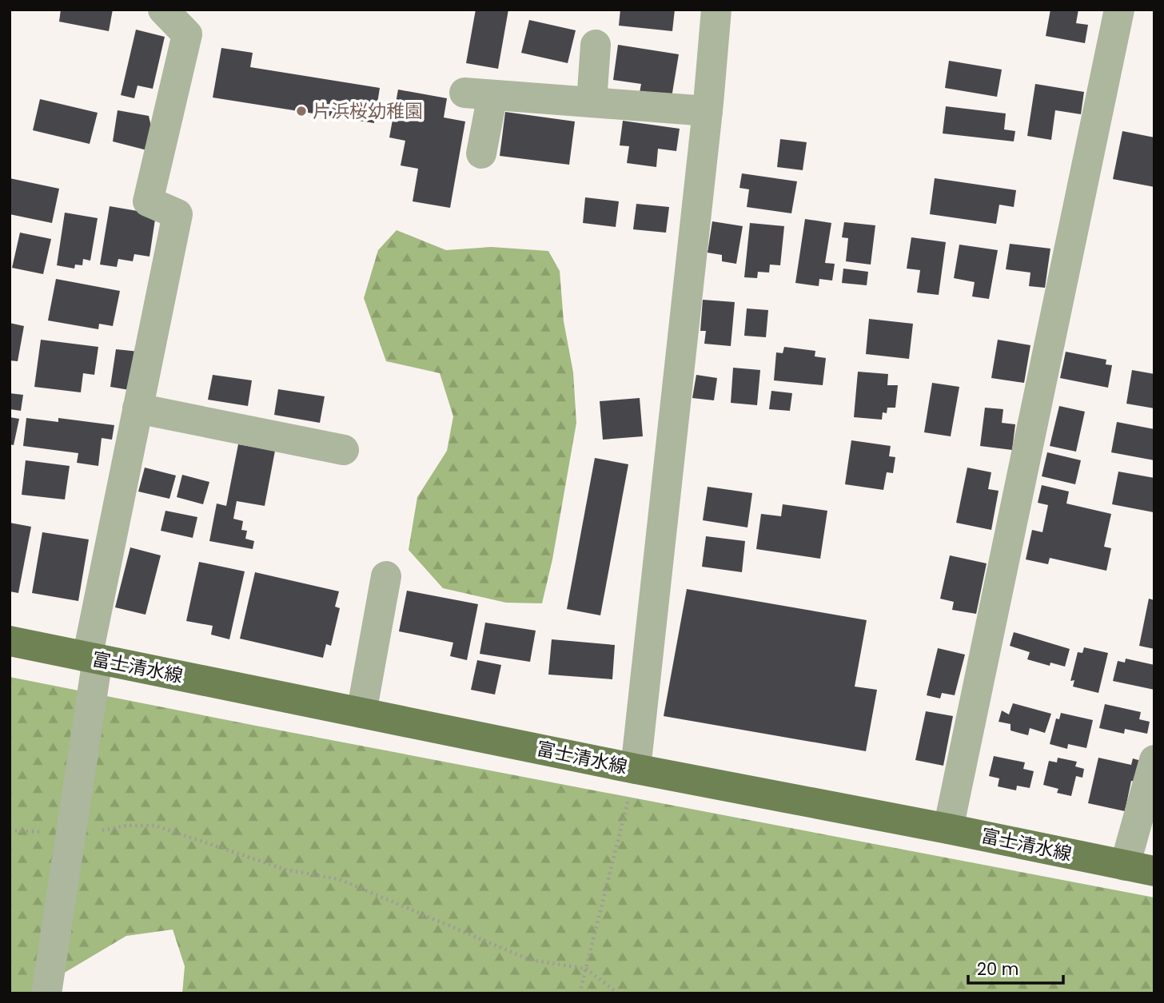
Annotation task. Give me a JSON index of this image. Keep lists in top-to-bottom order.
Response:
{
  "streets": {
    "main road": ["富士清水線"]
  },
  "places": ["片浜桜幼稚園"],
  "scale_bar": "20 m"
}
